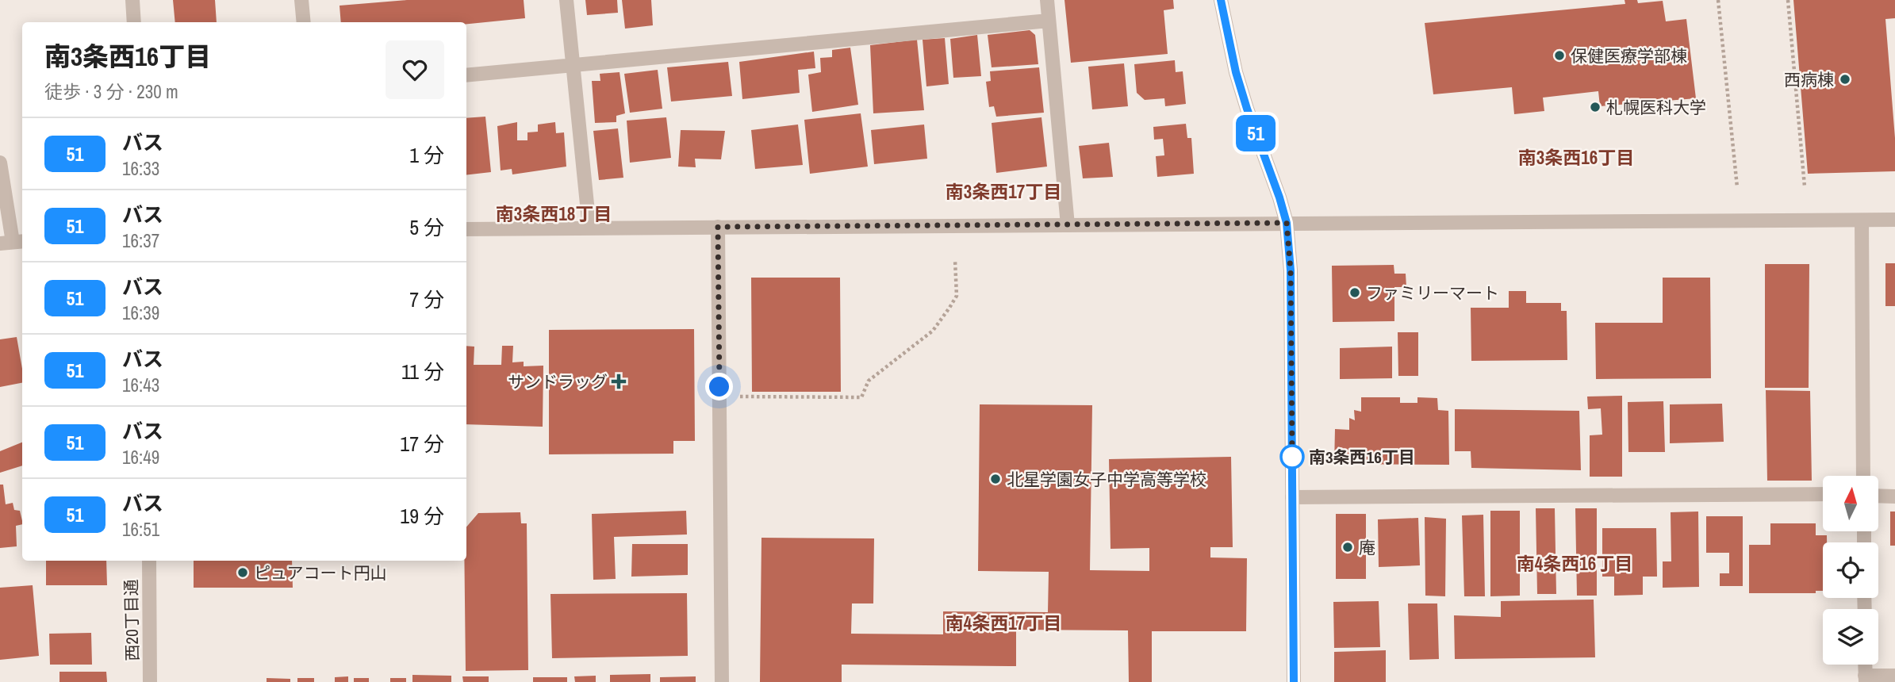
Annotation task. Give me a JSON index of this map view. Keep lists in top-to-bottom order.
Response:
{
  "streets": {
    "street": ["西20丁目通"]
  },
  "districts": [
    "南3条西16丁目",
    "南3条西17丁目",
    "南3条西18丁目",
    "南4条西16丁目",
    "南4条西17丁目"
  ],
  "places": {
    "other": [
      "保健医療学部棟",
      "西病棟",
      "札幌医科大学",
      "ファミリーマート",
      "南3条西16丁目",
      "北星学園女子中学高等学校",
      "庵",
      "ピュアコート円山"
    ],
    "health": ["サンドラッグ"]
  },
  "lines": ["bus line 51"],
  "north": "top",
  "page": {
    "on_map": "51",
    "heading": ["南3条西16丁目", "徒歩 · 3 分 · 230 m"],
    "list": [
      {
        "mark": "51",
        "name": "バス",
        "note": "16:33",
        "value": "1 分"
      },
      {
        "mark": "51",
        "name": "バス",
        "note": "16:37",
        "value": "5 分"
      },
      {
        "mark": "51",
        "name": "バス",
        "note": "16:39",
        "value": "7 分"
      },
      {
        "mark": "51",
        "name": "バス",
        "note": "16:43",
        "value": "11 分"
      },
      {
        "mark": "51",
        "name": "バス",
        "note": "16:49",
        "value": "17 分"
      },
      {
        "mark": "51",
        "name": "バス",
        "note": "16:51",
        "value": "19 分"
      }
    ]
  }
}
